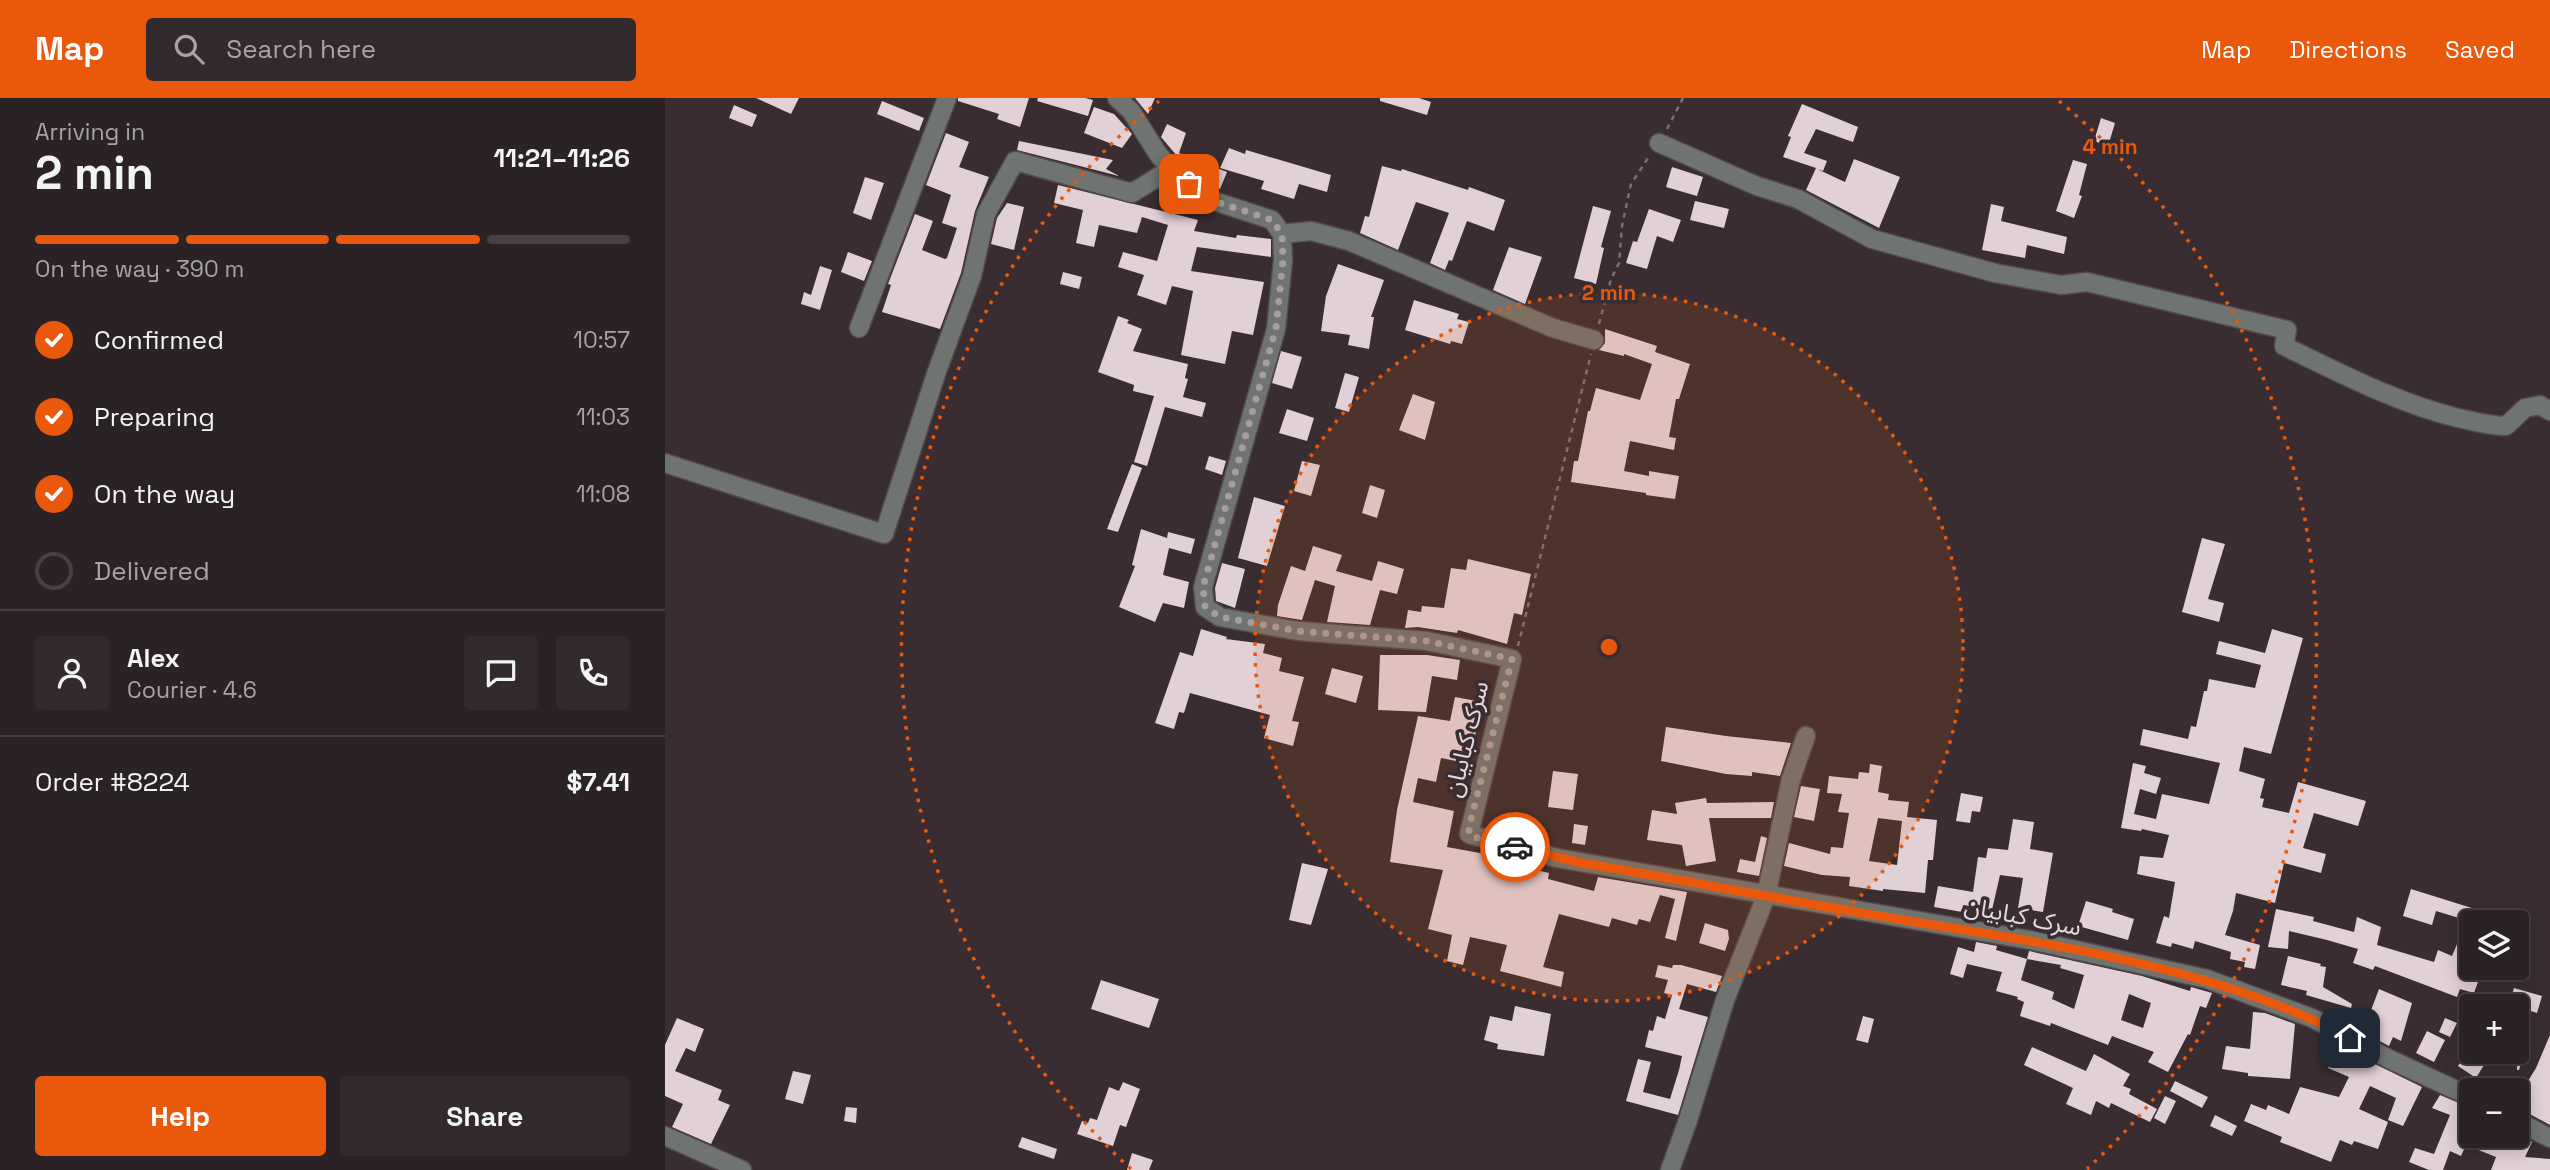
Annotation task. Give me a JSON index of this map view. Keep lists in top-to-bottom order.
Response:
{
  "streets": {
    "street": ["سرک کبابیان"]
  },
  "page": {
    "header": "Map",
    "search": "Search here",
    "nav": ["Map", "Directions", "Saved"],
    "heading": ["2 min", "Arriving in", "11:21–11:26"],
    "panel": [
      "Alex",
      "Courier · 4.6",
      "Order #8224",
      "$7.41"
    ],
    "bar": "On the way · 390 m",
    "list": [
      ["Confirmed", "10:57"],
      ["Preparing", "11:03"],
      ["On the way", "11:08"],
      "Delivered"
    ],
    "map_buttons": ["+", "−"],
    "buttons": ["Help", "Share"]
  },
  "rings": ["4 min", "2 min"]
}
